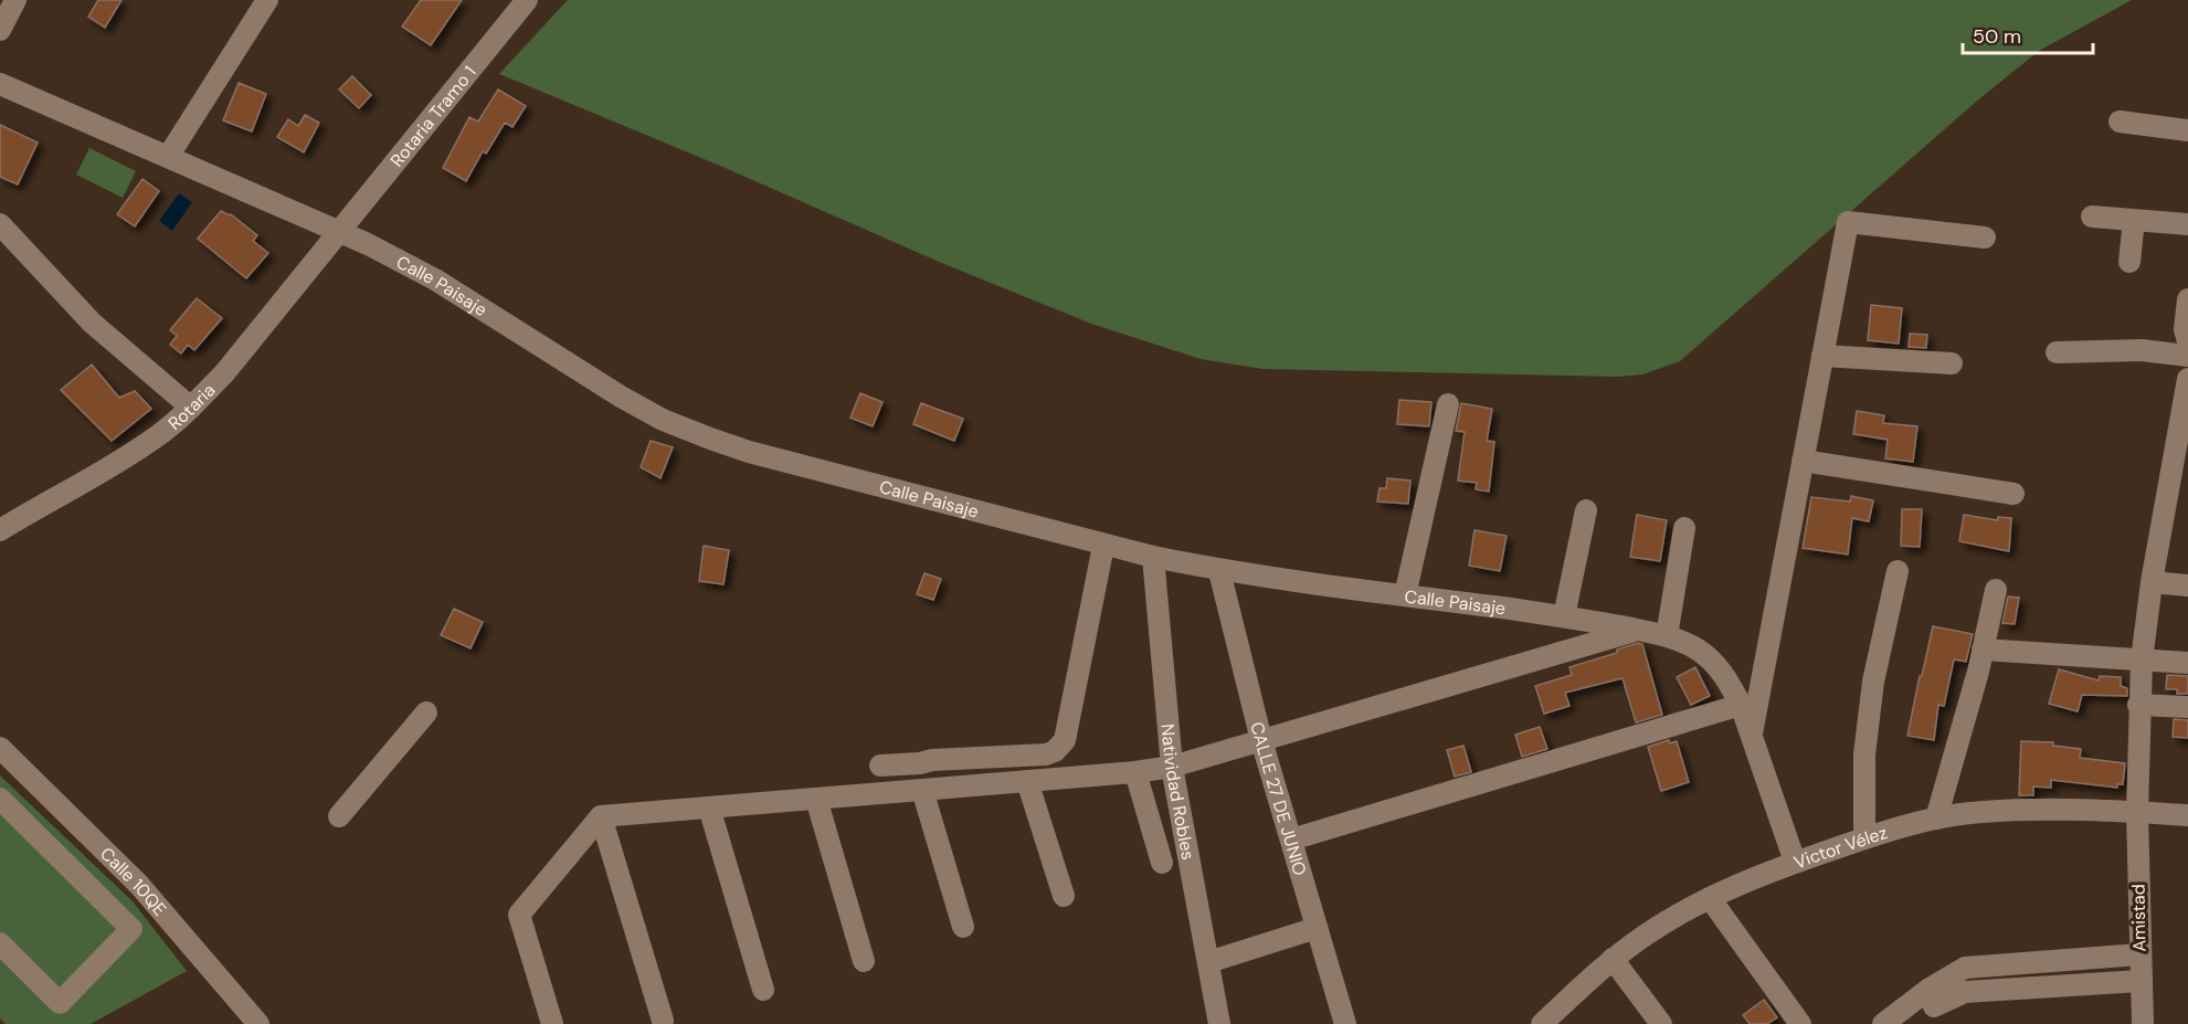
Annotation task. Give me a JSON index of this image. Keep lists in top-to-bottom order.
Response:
{
  "streets": {
    "street": [
      "Rotaria Tramo 1",
      "Calle Paisaje",
      "Rotaria",
      "Natividad Robles",
      "CALLE 27 DE JUNIO",
      "Victor Vélez",
      "Calle 10QE",
      "Amistad"
    ]
  },
  "crossings": [
    ["Rotaria Tramo 1", "Calle Paisaje"],
    ["Rotaria Tramo 1", "Rotaria"],
    ["Calle Paisaje", "Rotaria"],
    ["Calle Paisaje", "Natividad Robles"],
    ["Calle Paisaje", "CALLE 27 DE JUNIO"],
    ["Calle Paisaje", "Victor Vélez"],
    ["Victor Vélez", "Amistad"]
  ],
  "scale_bar": "50 m"
}
